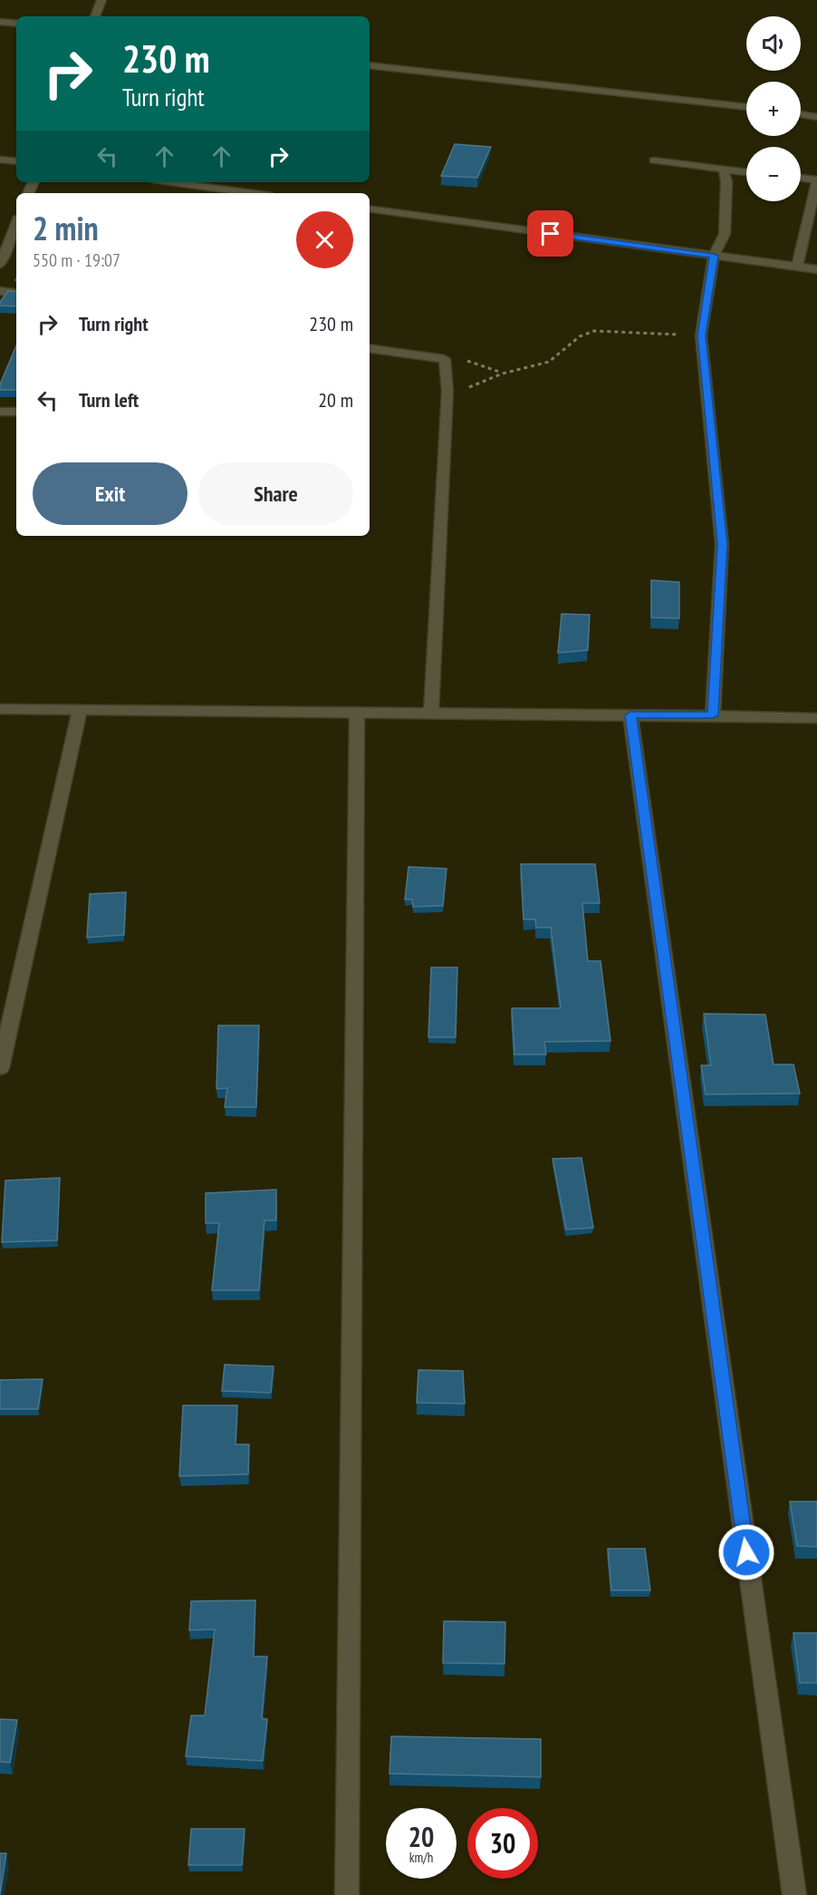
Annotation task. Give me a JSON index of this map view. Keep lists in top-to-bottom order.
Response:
{
  "page": {
    "map_buttons": ["+", "−"],
    "turn": ["230 m", "Turn right"],
    "heading": ["2 min", "550 m · 19:07"],
    "list": [
      {
        "name": "Turn right",
        "value": "230 m"
      },
      {
        "name": "Turn left",
        "value": "20 m"
      }
    ],
    "buttons": ["Exit", "Share"],
    "speed": "20 km/h",
    "limit": "30"
  }
}
